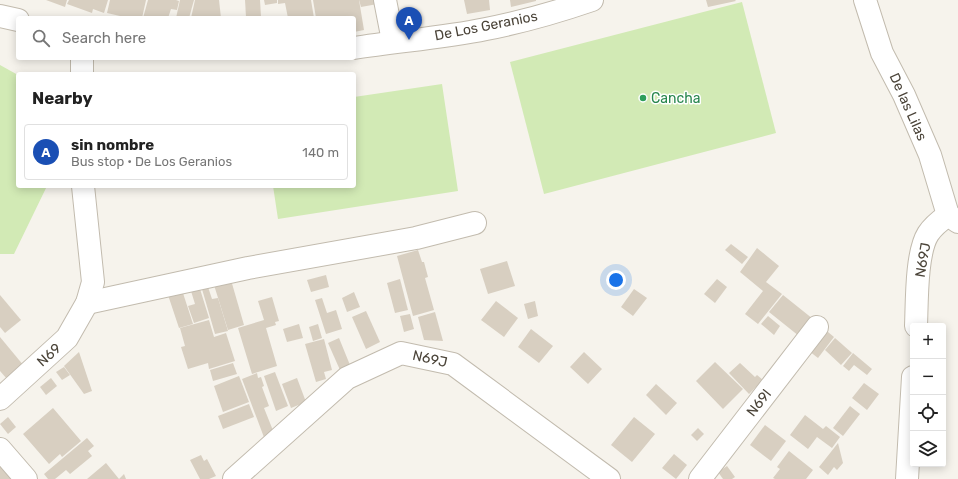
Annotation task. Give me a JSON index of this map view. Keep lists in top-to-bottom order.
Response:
{
  "streets": {
    "street": [
      "De Los Geranios",
      "De las Lilas",
      "N69J",
      "N69",
      "N69l"
    ]
  },
  "crossings": [
    ["De las Lilas", "N69J"]
  ],
  "places": ["Cancha"],
  "page": {
    "pins": "A",
    "search": "Search here",
    "heading": "Nearby",
    "list": [
      {
        "mark": "A",
        "name": "sin nombre",
        "note": "Bus stop · De Los Geranios",
        "value": "140 m"
      }
    ],
    "map_buttons": ["+", "−"]
  }
}
